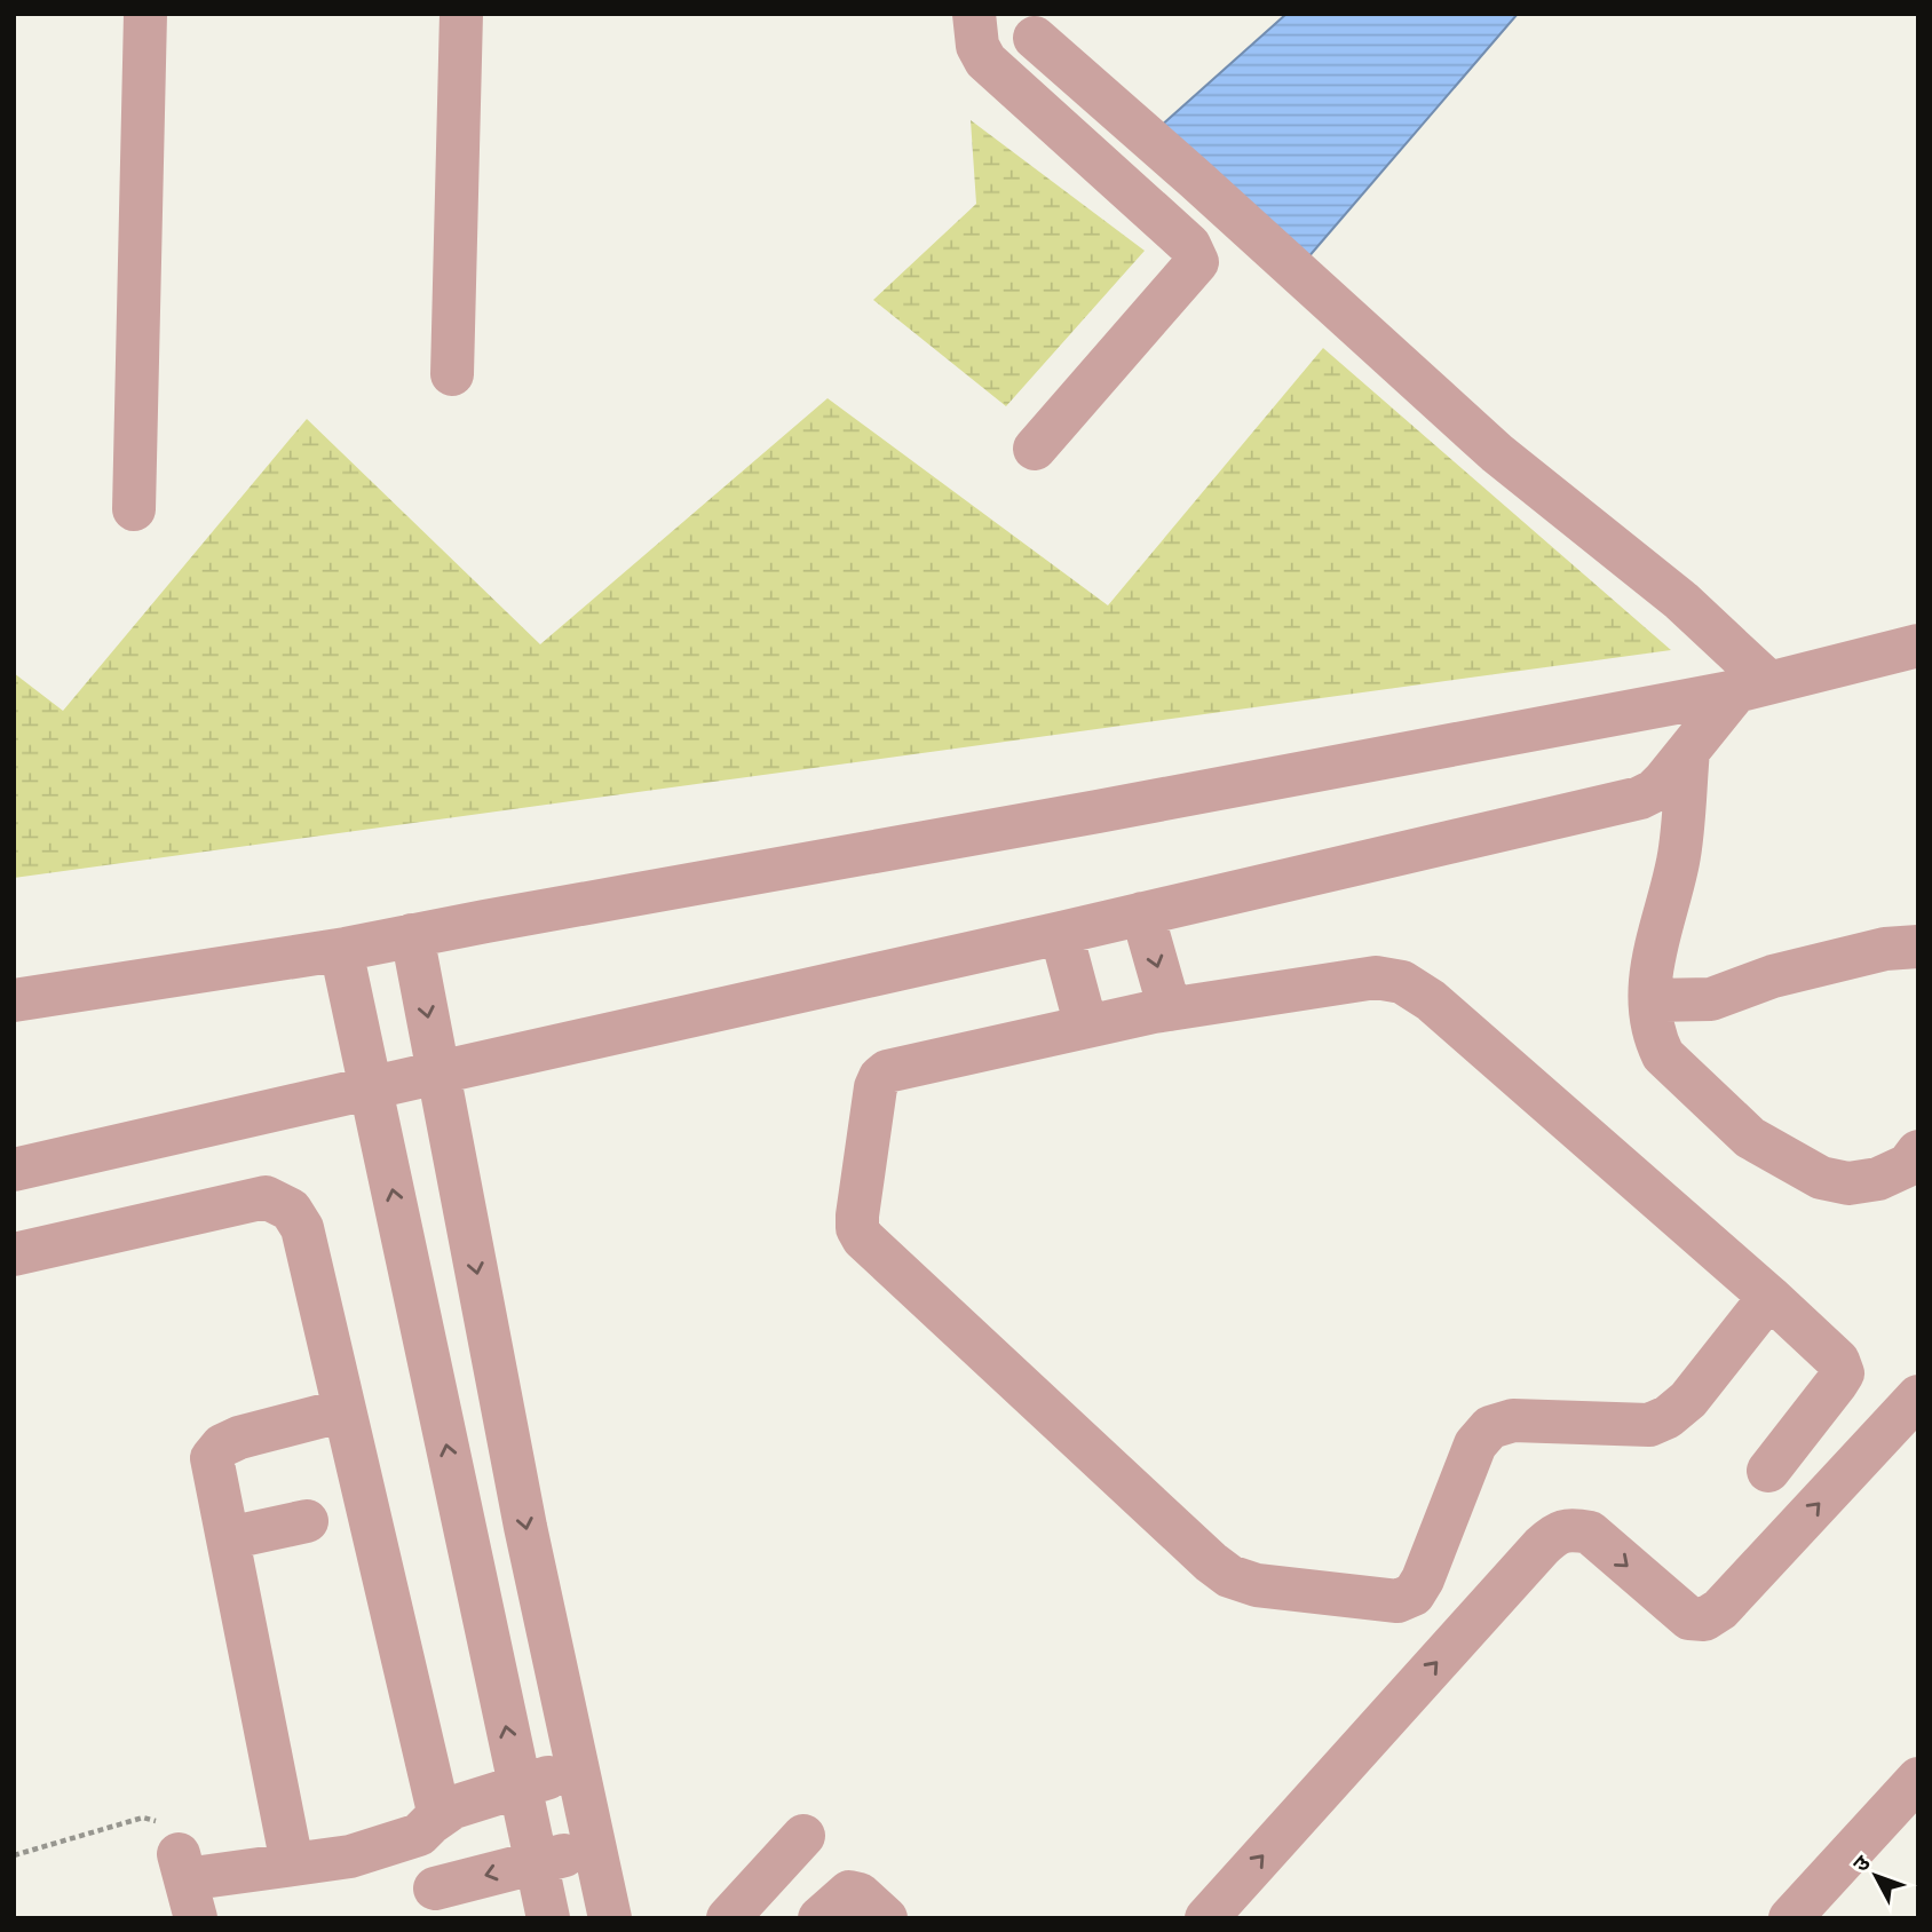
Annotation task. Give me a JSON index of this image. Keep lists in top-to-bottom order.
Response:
{
  "north": "top left"
}
